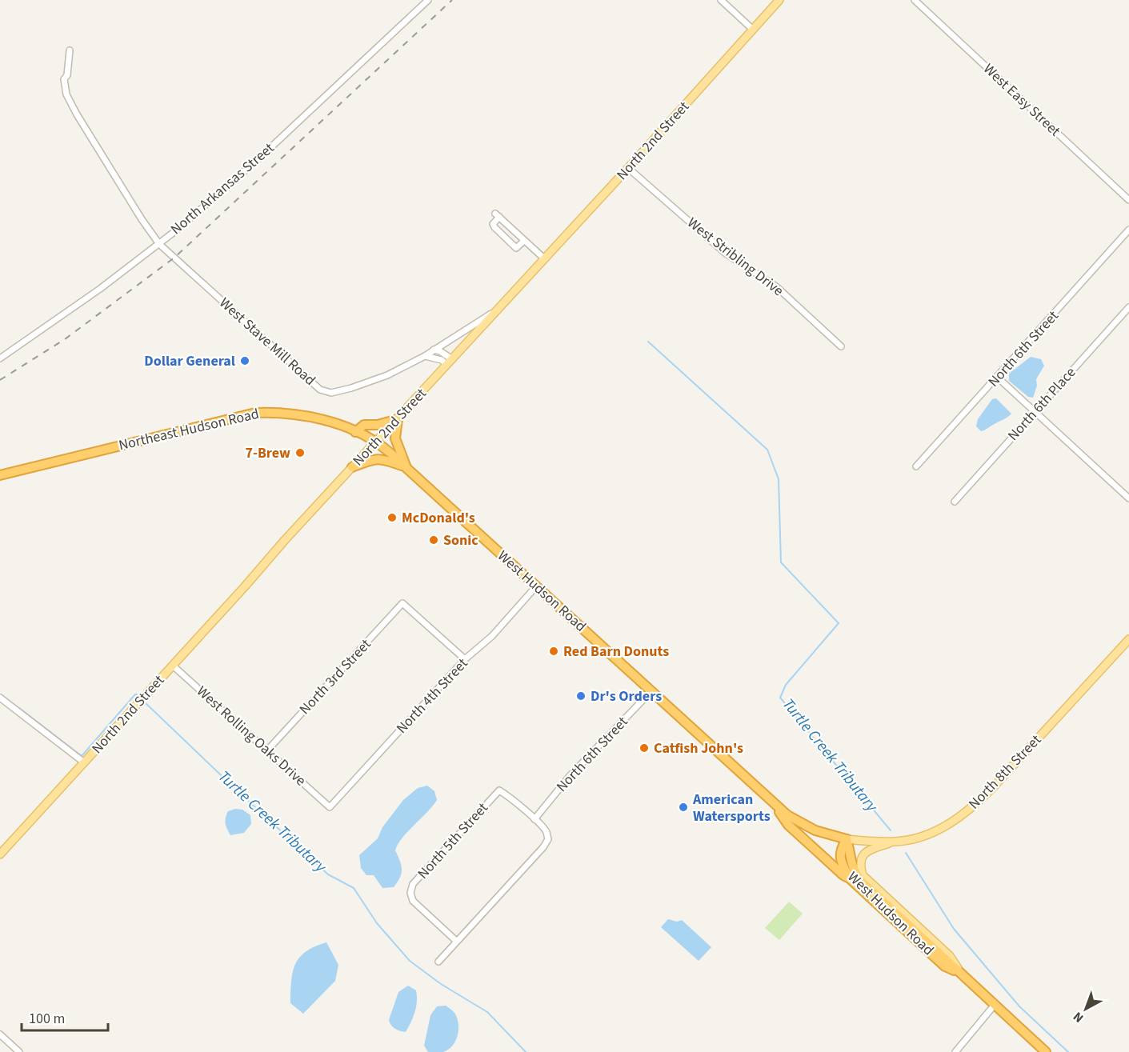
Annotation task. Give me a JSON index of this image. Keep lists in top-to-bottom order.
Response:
{
  "streets": {
    "highway": ["Northeast Hudson Road", "West Hudson Road"],
    "main road": ["North 2nd Street", "North 8th Street"],
    "street": [
      "West Easy Street",
      "North Arkansas Street",
      "West Stribling Drive",
      "West Stave Mill Road",
      "North 6th Street",
      "North 6th Place",
      "North 3rd Street",
      "North 4th Street",
      "West Rolling Oaks Drive",
      "North 5th Street"
    ]
  },
  "crossings": [
    ["North 2nd Street", "West Stribling Drive"],
    ["North 2nd Street", "West Stave Mill Road"],
    ["North 2nd Street", "Northeast Hudson Road"],
    ["North 2nd Street", "West Hudson Road"],
    ["North 2nd Street", "West Rolling Oaks Drive"],
    ["North Arkansas Street", "West Stave Mill Road"],
    ["North 6th Street", "West Hudson Road"],
    ["North 6th Street", "North 5th Street"],
    ["Northeast Hudson Road", "West Hudson Road"],
    ["West Hudson Road", "North 4th Street"],
    ["West Hudson Road", "North 8th Street"],
    ["North 3rd Street", "North 4th Street"],
    ["North 3rd Street", "West Rolling Oaks Drive"],
    ["North 4th Street", "West Rolling Oaks Drive"]
  ],
  "water": ["Turtle Creek Tributary"],
  "places": [
    "Dollar General",
    "7-Brew",
    "McDonald's",
    "Sonic",
    "Red Barn Donuts",
    "Dr's Orders",
    "Catfish John's",
    "American Watersports"
  ],
  "scale_bar": "100 m",
  "north": "bottom left"
}
